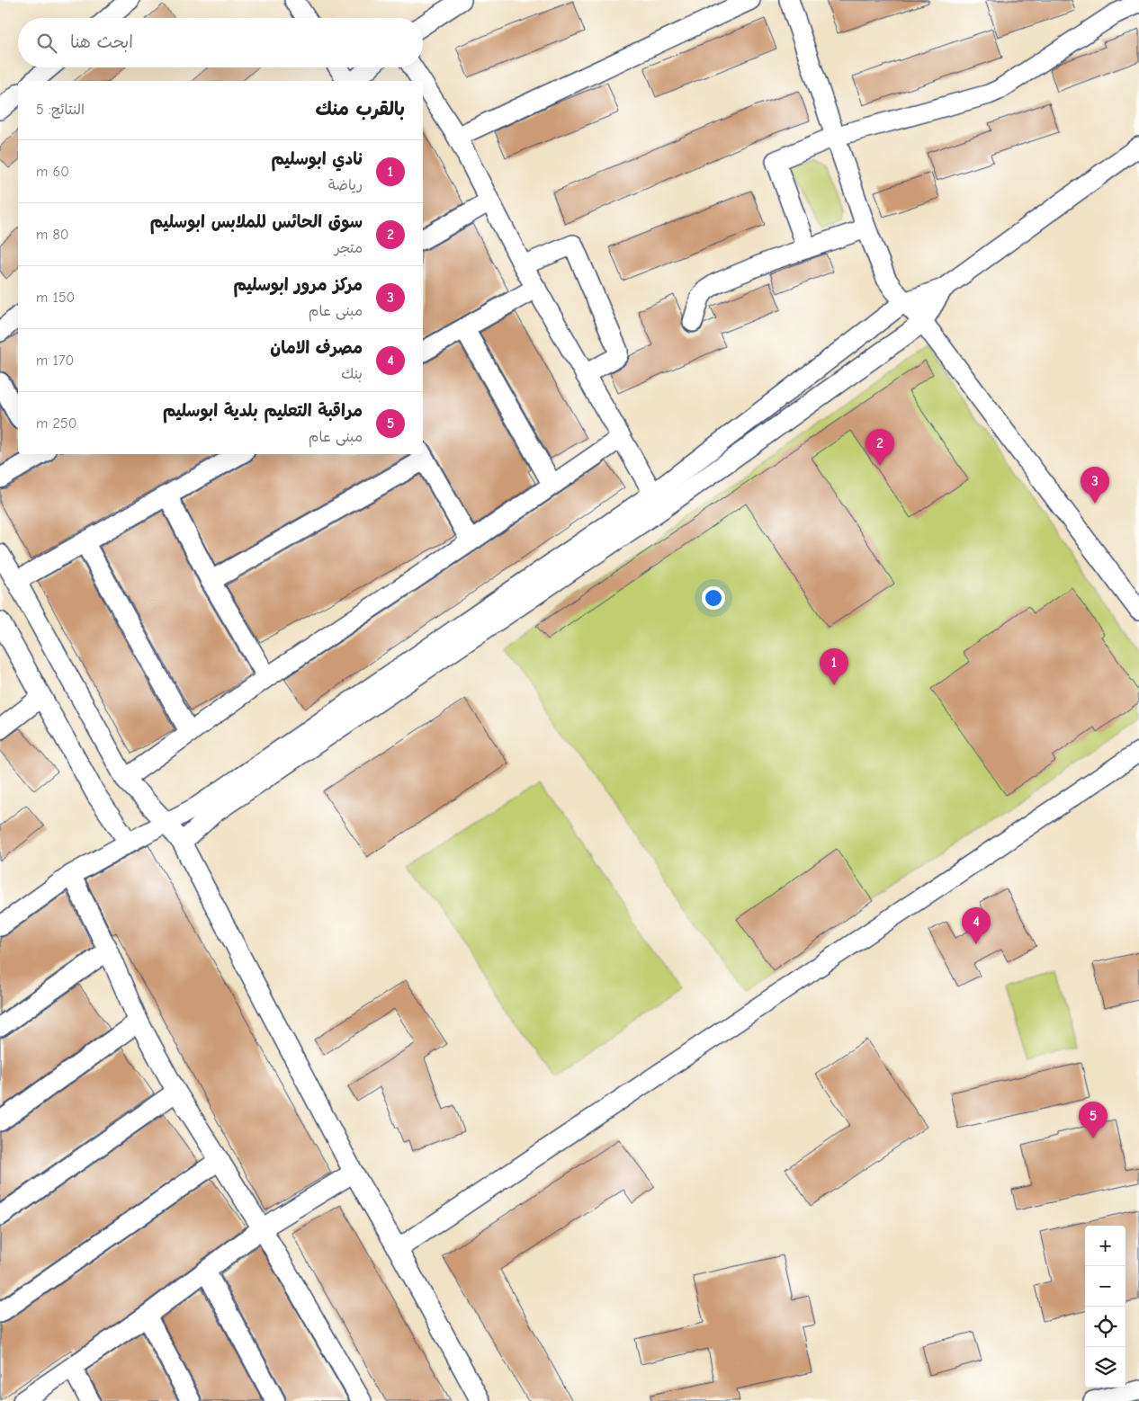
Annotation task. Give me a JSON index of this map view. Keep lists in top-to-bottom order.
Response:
{
  "page": {
    "search": "ابحث هنا",
    "heading": ["بالقرب منك", "النتائج: 5"],
    "list": [
      {
        "mark": "1",
        "name": "نادي ابوسليم",
        "note": "رياضة",
        "value": "60 m"
      },
      {
        "mark": "2",
        "name": "سوق الحائس للملابس ابوسليم",
        "note": "متجر",
        "value": "80 m"
      },
      {
        "mark": "3",
        "name": "مركز مرور ابوسليم",
        "note": "مبنى عام",
        "value": "150 m"
      },
      {
        "mark": "4",
        "name": "مصرف الامان",
        "note": "بنك",
        "value": "170 m"
      },
      {
        "mark": "5",
        "name": "مراقبة التعليم بلدية ابوسليم",
        "note": "مبنى عام",
        "value": "250 m"
      }
    ],
    "pins": [
      "2",
      "3",
      "1",
      "4",
      "5"
    ],
    "map_buttons": ["+", "−"]
  }
}
